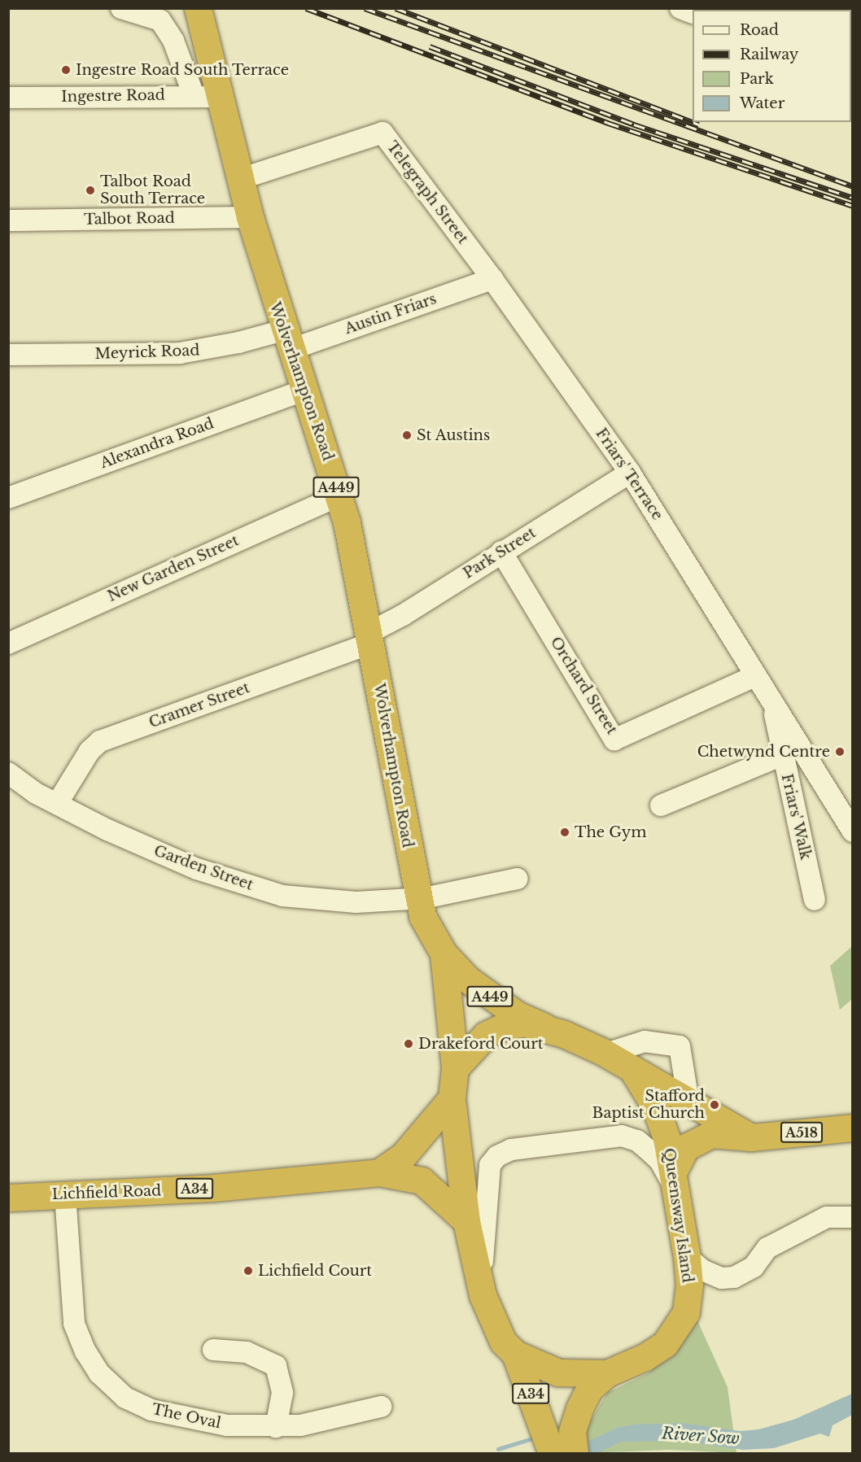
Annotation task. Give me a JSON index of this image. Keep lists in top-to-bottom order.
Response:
{
  "streets": {
    "highway": [
      "Wolverhampton Road",
      "A449",
      "A518",
      "A34",
      "Lichfield Road",
      "Queensway Island"
    ],
    "street": [
      "Ingestre Road",
      "Telegraph Street",
      "Talbot Road",
      "Austin Friars",
      "Meyrick Road",
      "Alexandra Road",
      "Friars' Terrace",
      "Park Street",
      "New Garden Street",
      "Orchard Street",
      "Cramer Street",
      "Friars' Walk",
      "Garden Street",
      "The Oval"
    ]
  },
  "crossings": [
    ["Ingestre Road", "Wolverhampton Road"],
    ["Telegraph Street", "Austin Friars"],
    ["Telegraph Street", "Wolverhampton Road"],
    ["Telegraph Street", "Friars' Terrace"],
    ["Talbot Road", "Wolverhampton Road"],
    ["Austin Friars", "Meyrick Road"],
    ["Austin Friars", "Wolverhampton Road"],
    ["Austin Friars", "Friars' Terrace"],
    ["Meyrick Road", "Wolverhampton Road"],
    ["Wolverhampton Road", "Alexandra Road"],
    ["Wolverhampton Road", "Park Street"],
    ["Wolverhampton Road", "New Garden Street"],
    ["Wolverhampton Road", "Cramer Street"],
    ["Wolverhampton Road", "Garden Street"],
    ["Wolverhampton Road", "Queensway Island"],
    ["Friars' Terrace", "Park Street"],
    ["Friars' Terrace", "Orchard Street"],
    ["Friars' Terrace", "Friars' Walk"],
    ["Park Street", "Orchard Street"],
    ["Park Street", "Cramer Street"],
    ["Cramer Street", "Garden Street"],
    ["A518", "Queensway Island"],
    ["A34", "Queensway Island"],
    ["Lichfield Road", "Queensway Island"],
    ["Lichfield Road", "The Oval"]
  ],
  "water": ["River Sow"],
  "places": [
    "Ingestre Road South Terrace",
    "Talbot Road South Terrace",
    "St Austins",
    "Chetwynd Centre",
    "The Gym",
    "Drakeford Court",
    "Stafford Baptist Church",
    "Lichfield Court"
  ],
  "legend": [
    "Road",
    "Railway",
    "Park",
    "Water"
  ]
}
